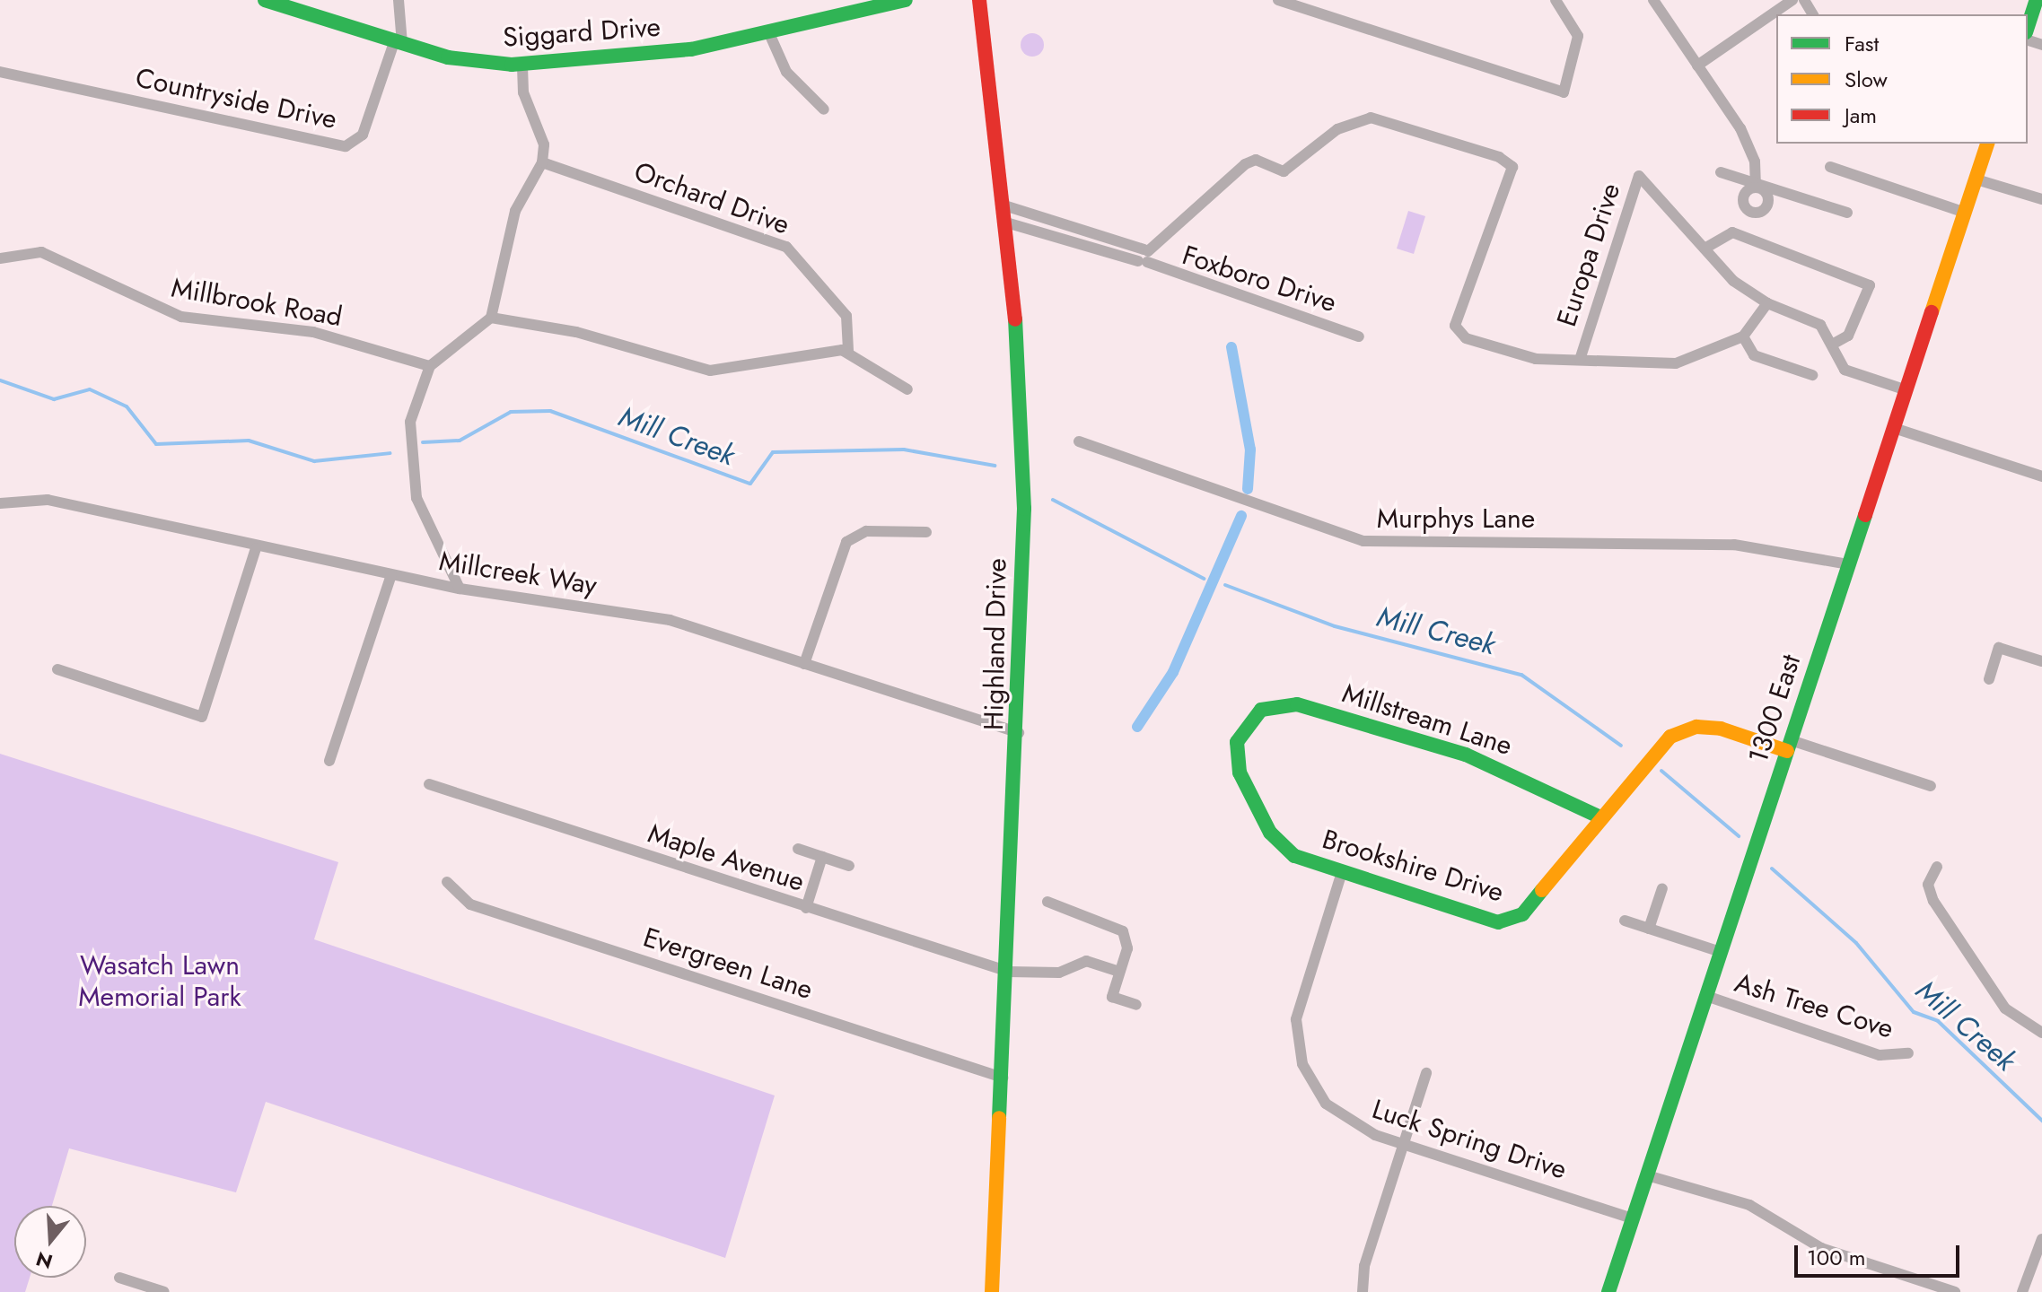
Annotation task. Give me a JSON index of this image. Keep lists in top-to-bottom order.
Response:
{
  "streets": {
    "main road": [
      "Siggard Drive",
      "Highland Drive",
      "1300 East",
      "Millstream Lane",
      "Brookshire Drive"
    ],
    "street": [
      "Countryside Drive",
      "Orchard Drive",
      "Europa Drive",
      "Foxboro Drive",
      "Millbrook Road",
      "Murphys Lane",
      "Millcreek Way",
      "Maple Avenue",
      "Evergreen Lane",
      "Ash Tree Cove",
      "Luck Spring Drive"
    ]
  },
  "crossings": [
    ["Siggard Drive", "Countryside Drive"],
    ["Europa Drive", "1300 East"],
    ["Foxboro Drive", "Highland Drive"],
    ["Murphys Lane", "1300 East"],
    ["Millcreek Way", "Highland Drive"],
    ["Highland Drive", "Maple Avenue"],
    ["Highland Drive", "Evergreen Lane"],
    ["1300 East", "Brookshire Drive"],
    ["1300 East", "Ash Tree Cove"],
    ["1300 East", "Luck Spring Drive"],
    ["Millstream Lane", "Brookshire Drive"],
    ["Brookshire Drive", "Luck Spring Drive"]
  ],
  "water": ["Mill Creek"],
  "parks": ["Wasatch Lawn Memorial Park"],
  "legend": ["Fast", "Slow", "Jam"],
  "scale_bar": "100 m",
  "north": "bottom"
}
